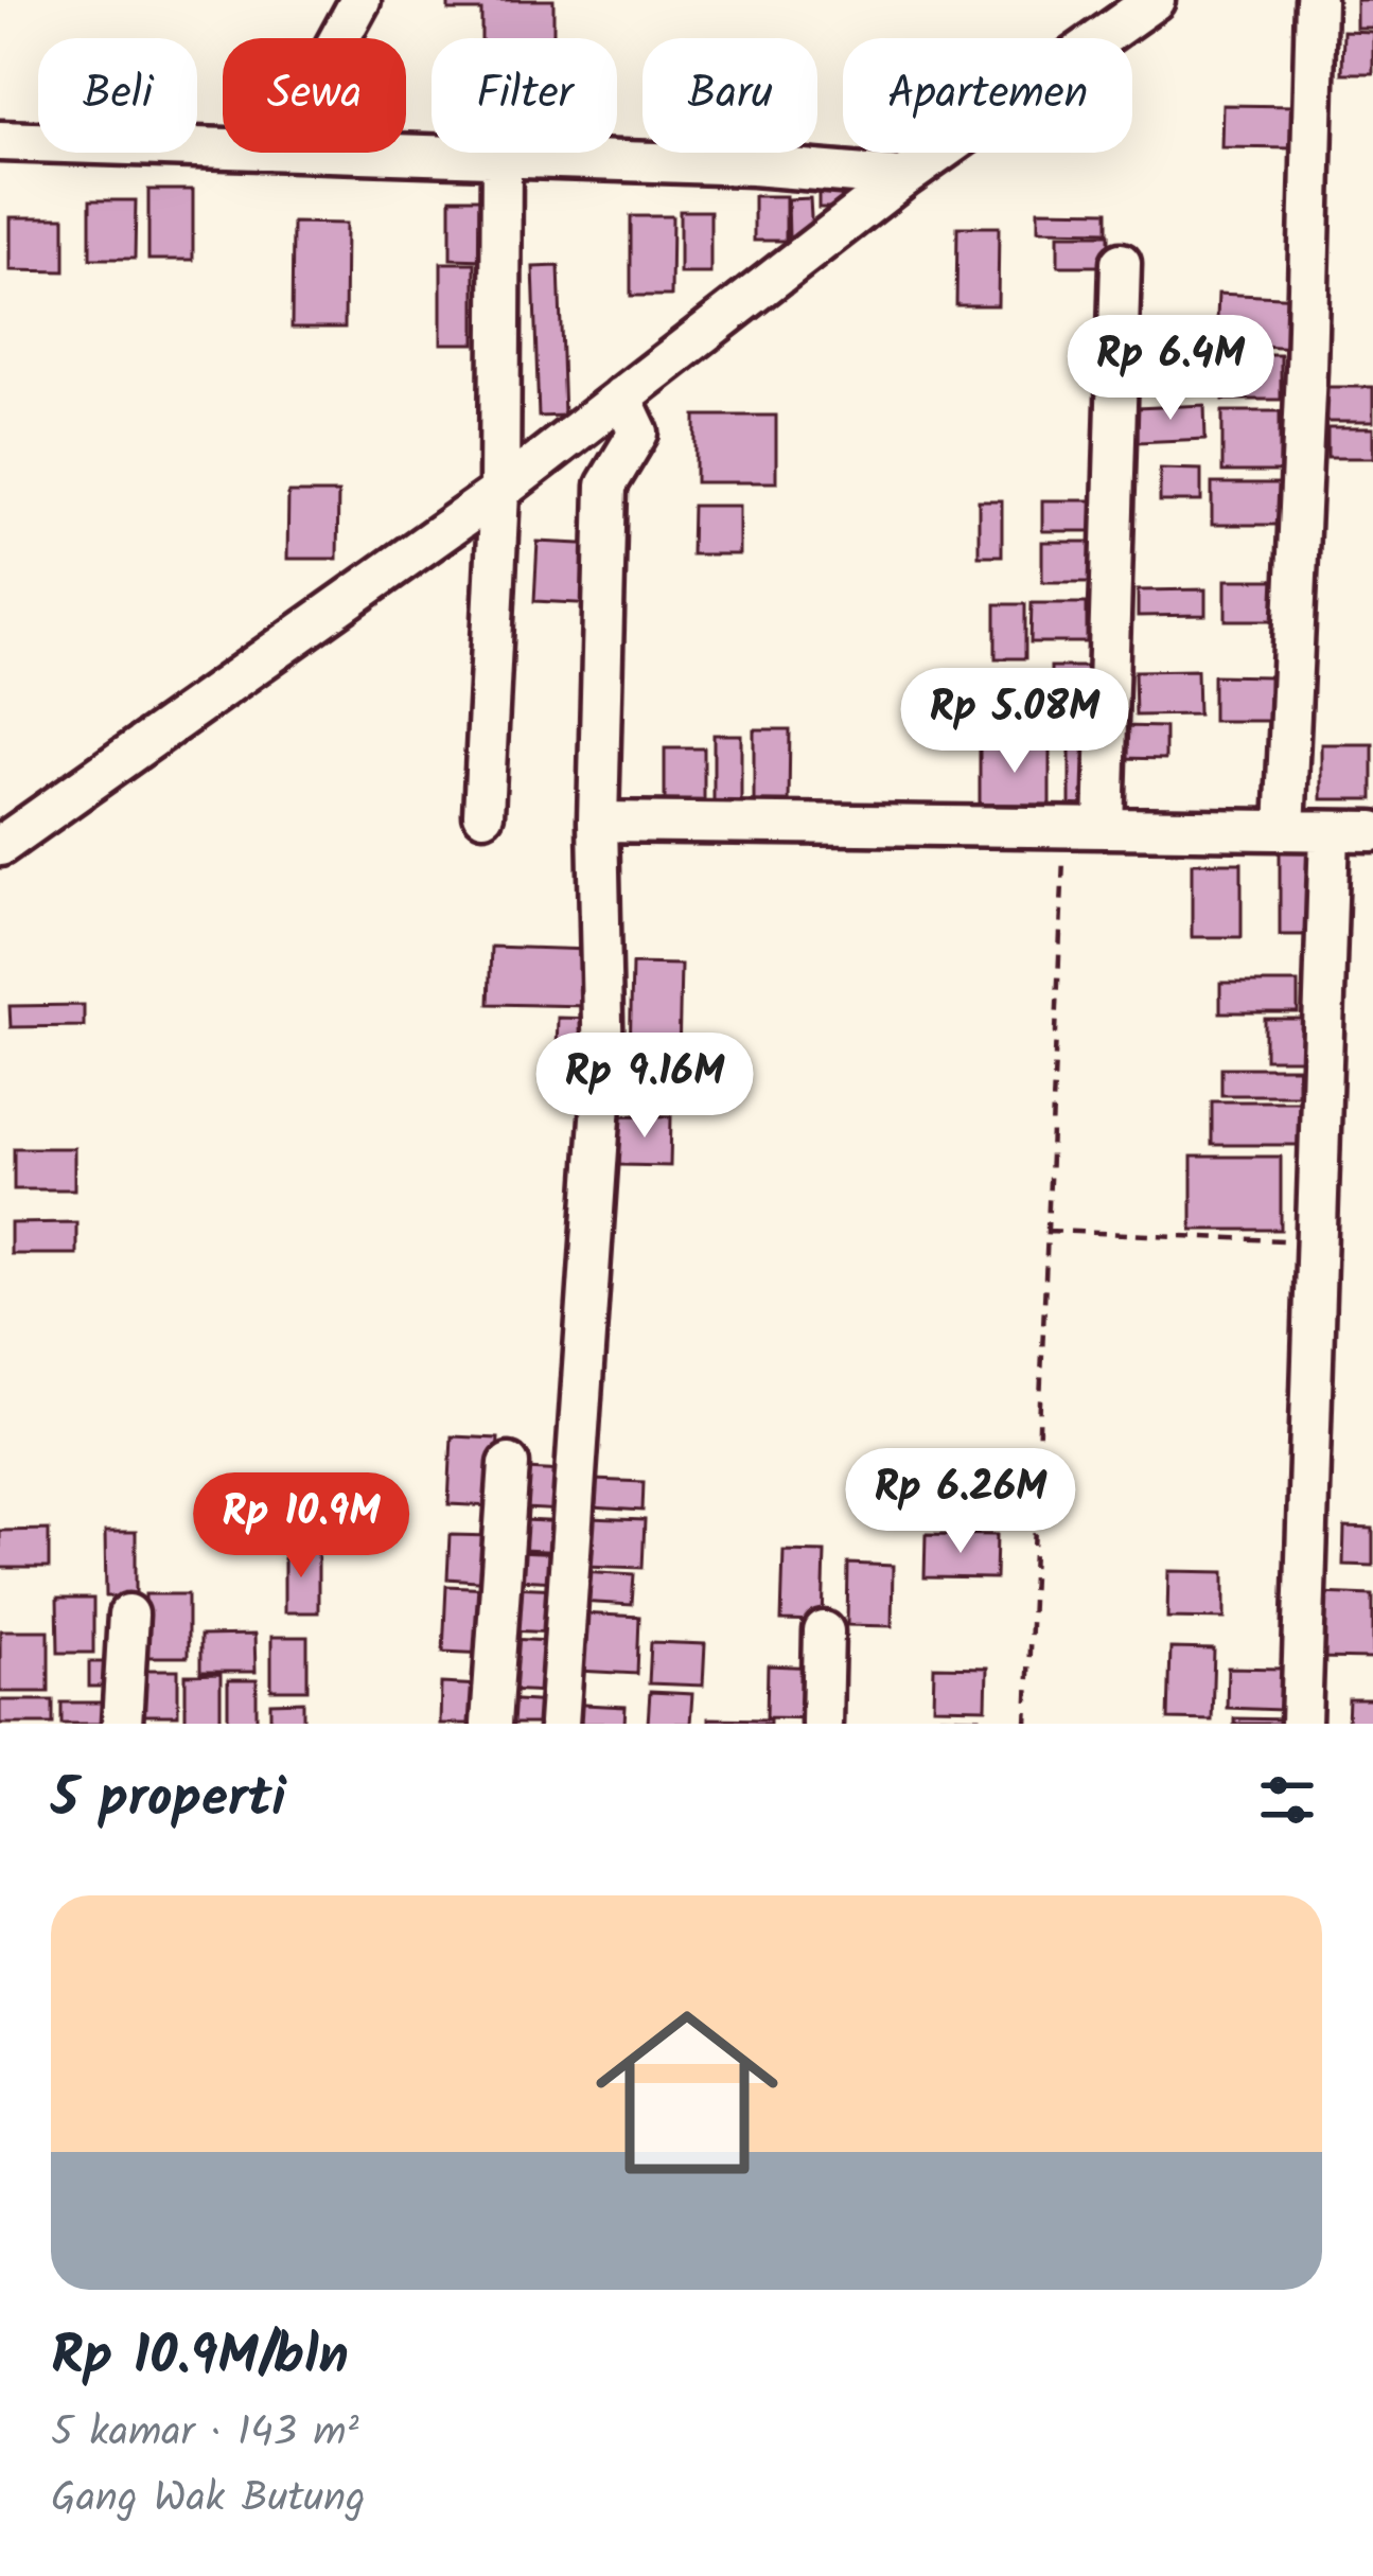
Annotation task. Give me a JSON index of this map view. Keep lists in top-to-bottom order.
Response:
{
  "page": {
    "chip": [
      "Beli",
      "Sewa",
      "Filter",
      "Baru",
      "Apartemen"
    ],
    "price": [
      "Rp 6.4M",
      "Rp 5.08M",
      "Rp 9.16M",
      "Rp 6.26M",
      "Rp 10.9M"
    ],
    "heading": "5 properti",
    "list": [
      {
        "name": "Rp 10.9M/bln",
        "note": "5 kamar · 143 m² · Gang Wak Butung"
      }
    ]
  }
}
